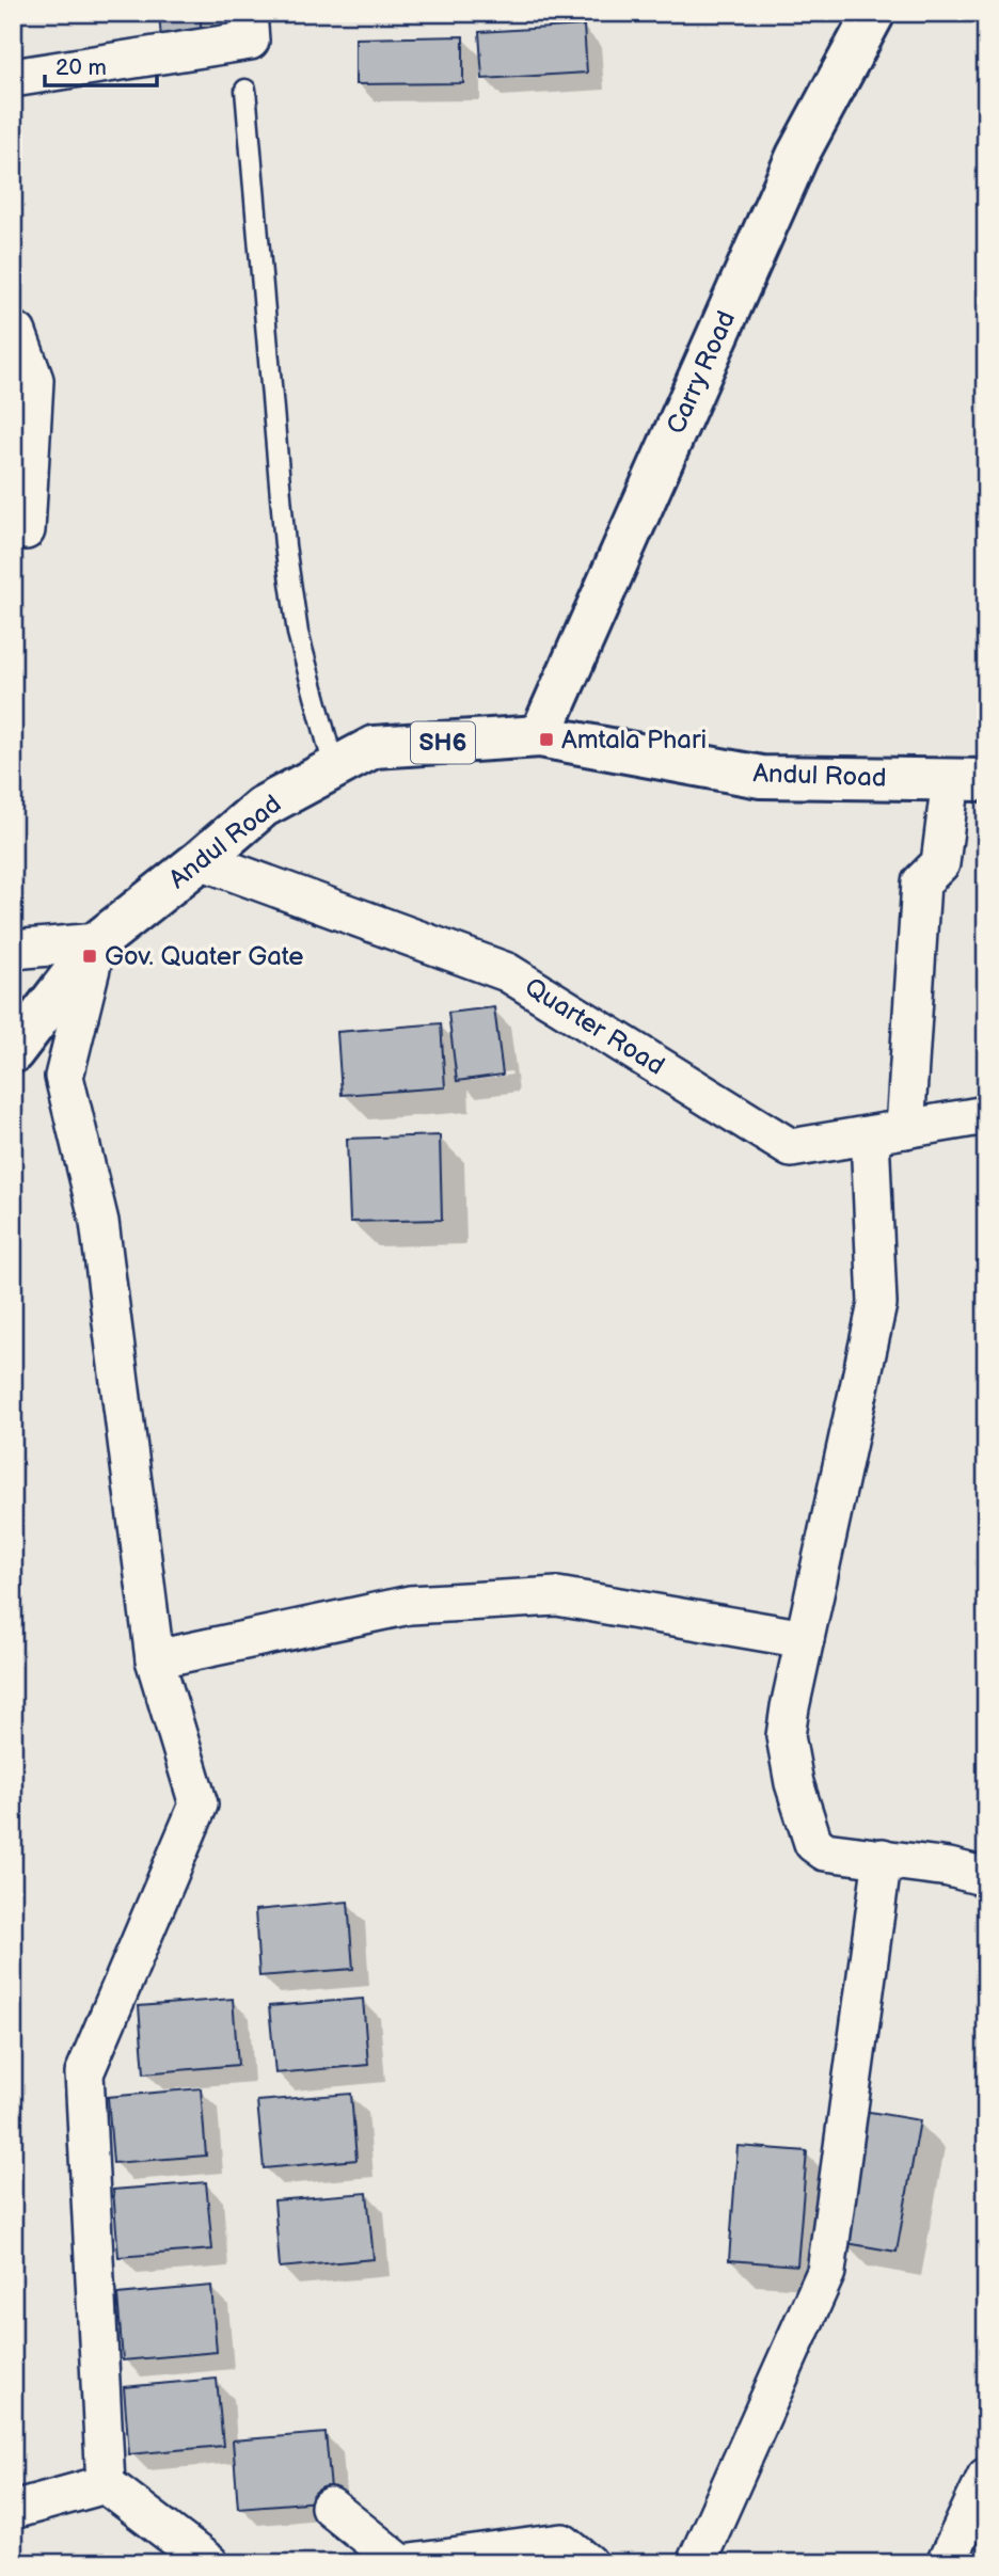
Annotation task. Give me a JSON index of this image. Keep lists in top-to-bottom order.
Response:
{
  "streets": {
    "main road": ["Carry Road", "SH6", "Andul Road"],
    "street": ["Quarter Road"]
  },
  "crossings": [
    ["Carry Road", "Andul Road"],
    ["Andul Road", "Quarter Road"]
  ],
  "places": {
    "transit": ["Amtala Phari", "Gov. Quater Gate"]
  },
  "scale_bar": "20 m"
}
